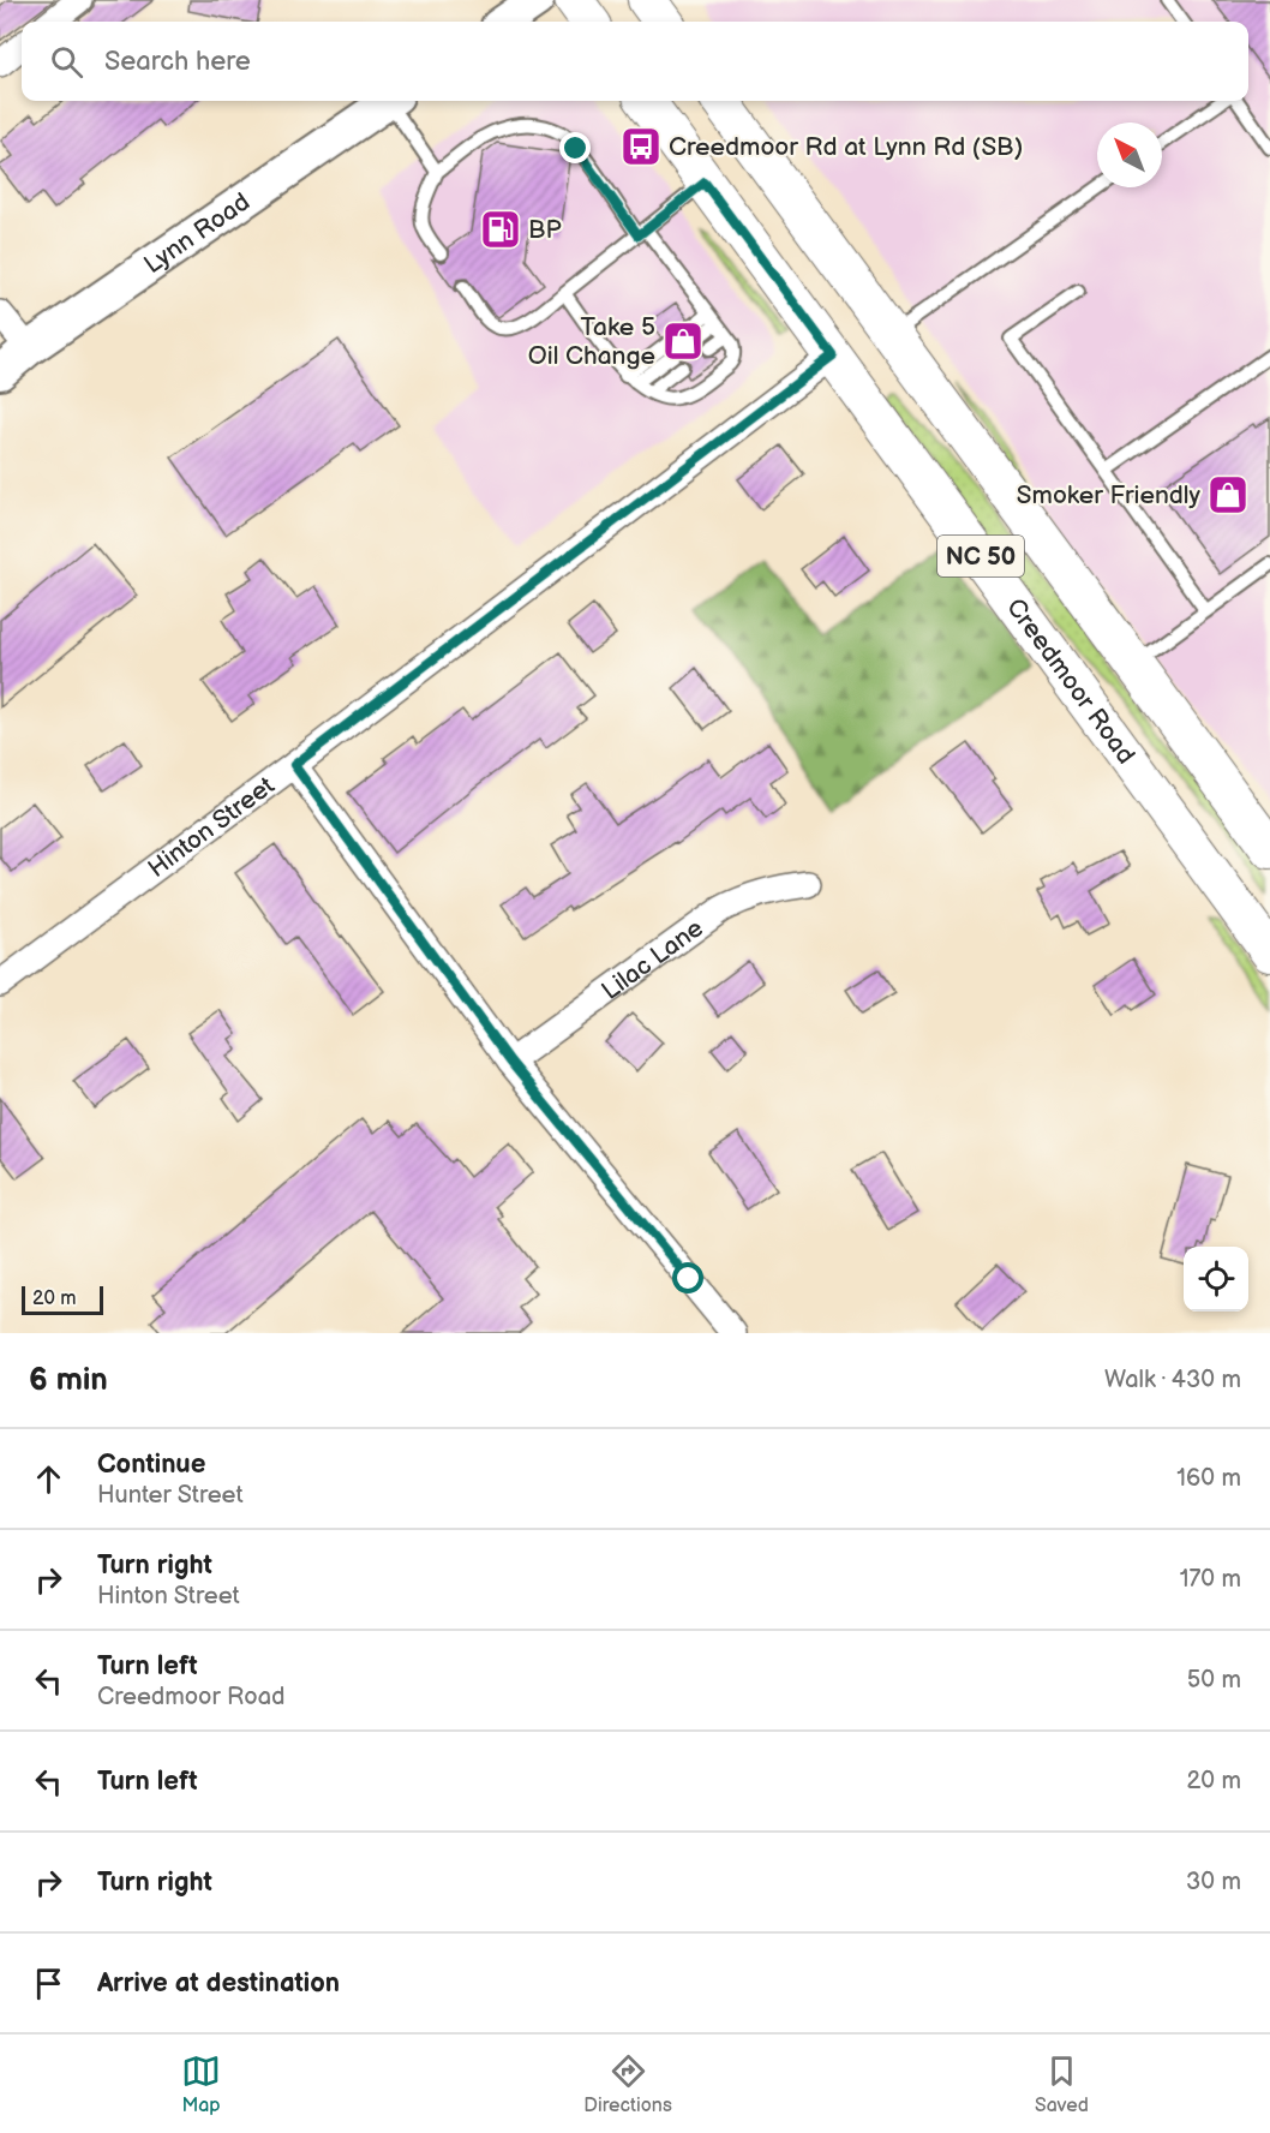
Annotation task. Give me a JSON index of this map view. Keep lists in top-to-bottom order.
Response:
{
  "streets": {
    "main road": ["Lynn Road", "NC 50", "Creedmoor Road"],
    "street": ["Hinton Street", "Lilac Lane"]
  },
  "crossings": [
    ["Creedmoor Road", "Hinton Street"]
  ],
  "places": {
    "bus stop": ["Creedmoor Rd at Lynn Rd (SB)"],
    "fuel station": ["BP"],
    "shop": ["Take 5 Oil Change", "Smoker Friendly"]
  },
  "scale_bar": "20 m",
  "north": "top left",
  "page": {
    "search": "Search here",
    "scale": "20 m",
    "heading": ["6 min", "Walk · 430 m"],
    "list": [
      ["Continue", "Hunter Street", "160 m"],
      ["Turn right", "Hinton Street", "170 m"],
      ["Turn left", "Creedmoor Road", "50 m"],
      ["Turn left", "20 m"],
      ["Turn right", "30 m"],
      "Arrive at destination"
    ],
    "nav": ["Map", "Directions", "Saved"]
  }
}
